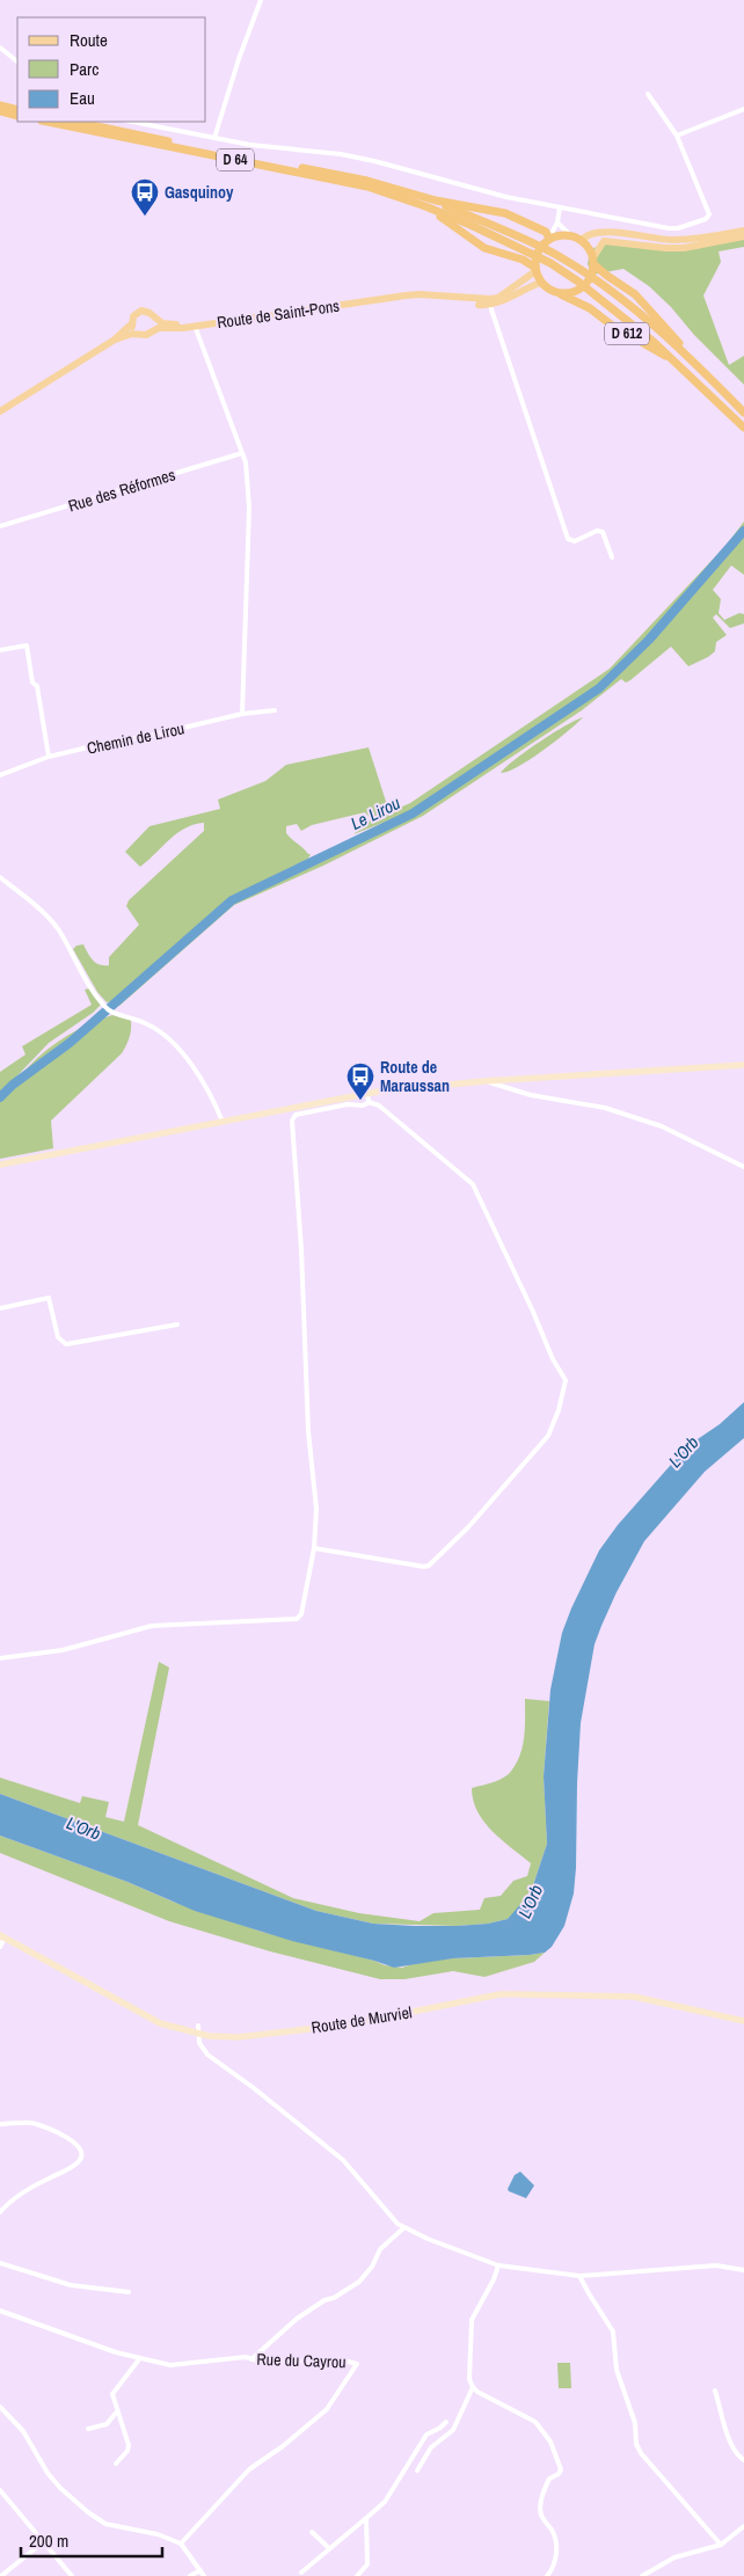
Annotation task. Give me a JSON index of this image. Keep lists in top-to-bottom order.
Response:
{
  "streets": {
    "highway": ["D 64", "D 612"],
    "main road": ["Route de Saint-Pons", "Route de Murviel"],
    "street": ["Rue des Réformes", "Chemin de Lirou", "Rue du Cayrou"]
  },
  "crossings": [
    ["D 64", "Route de Saint-Pons"],
    ["D 64", "D 612"],
    ["Route de Saint-Pons", "D 612"]
  ],
  "water": ["Le Lirou", "L'Orb"],
  "places": {
    "bus stop": ["Gasquinoy", "Route de Maraussan"]
  },
  "legend": ["Route", "Parc", "Eau"],
  "scale_bar": "200 m"
}
